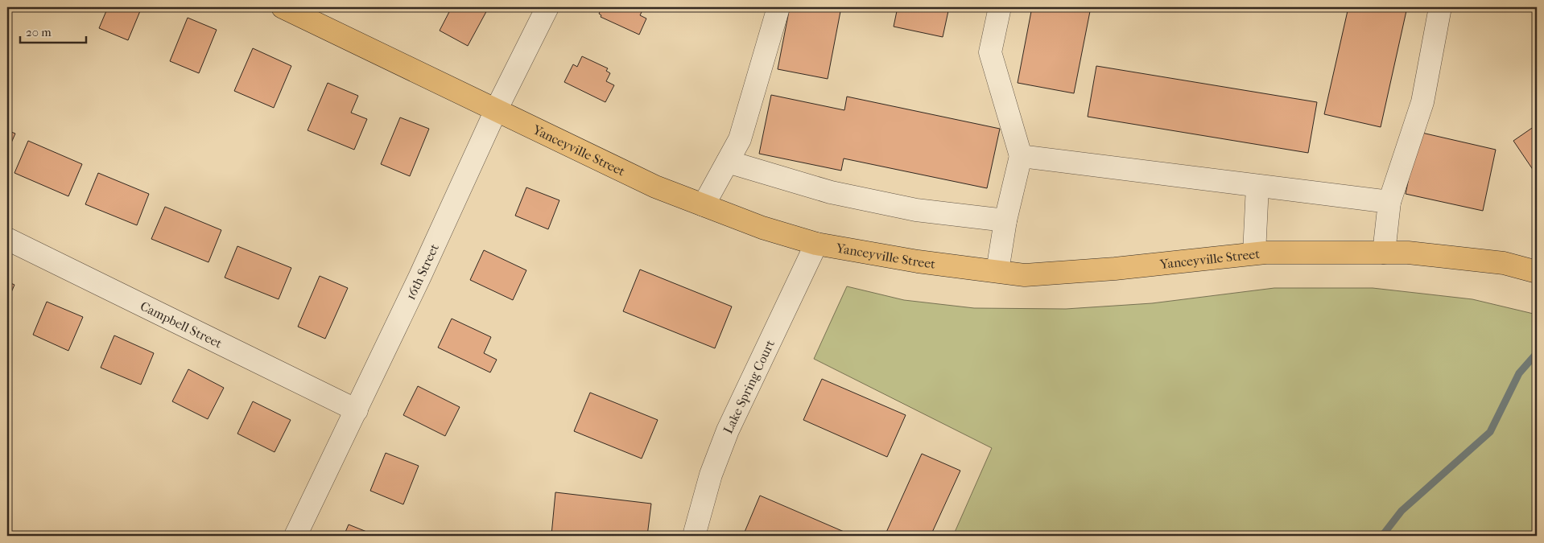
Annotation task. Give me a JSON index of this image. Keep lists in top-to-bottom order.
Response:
{
  "streets": {
    "main road": ["Yanceyville Street"],
    "street": ["16th Street", "Campbell Street", "Lake Spring Court"]
  },
  "crossings": [
    ["Yanceyville Street", "16th Street"],
    ["Yanceyville Street", "Lake Spring Court"],
    ["16th Street", "Campbell Street"]
  ],
  "scale_bar": "20 m"
}
